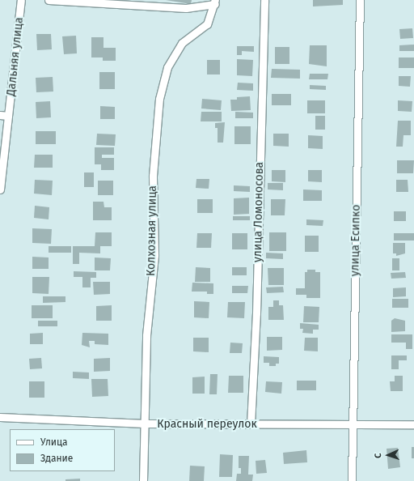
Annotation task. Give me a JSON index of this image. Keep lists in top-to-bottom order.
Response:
{
  "streets": {
    "street": [
      "Дальняя улица",
      "улица Ломоносова",
      "Колхозная улица",
      "улица Есипко",
      "Красный переулок"
    ]
  },
  "crossings": [
    ["улица Ломоносова", "Красный переулок"],
    ["Колхозная улица", "Красный переулок"],
    ["улица Есипко", "Красный переулок"]
  ],
  "legend": ["Улица", "Здание"],
  "north": "left"
}
